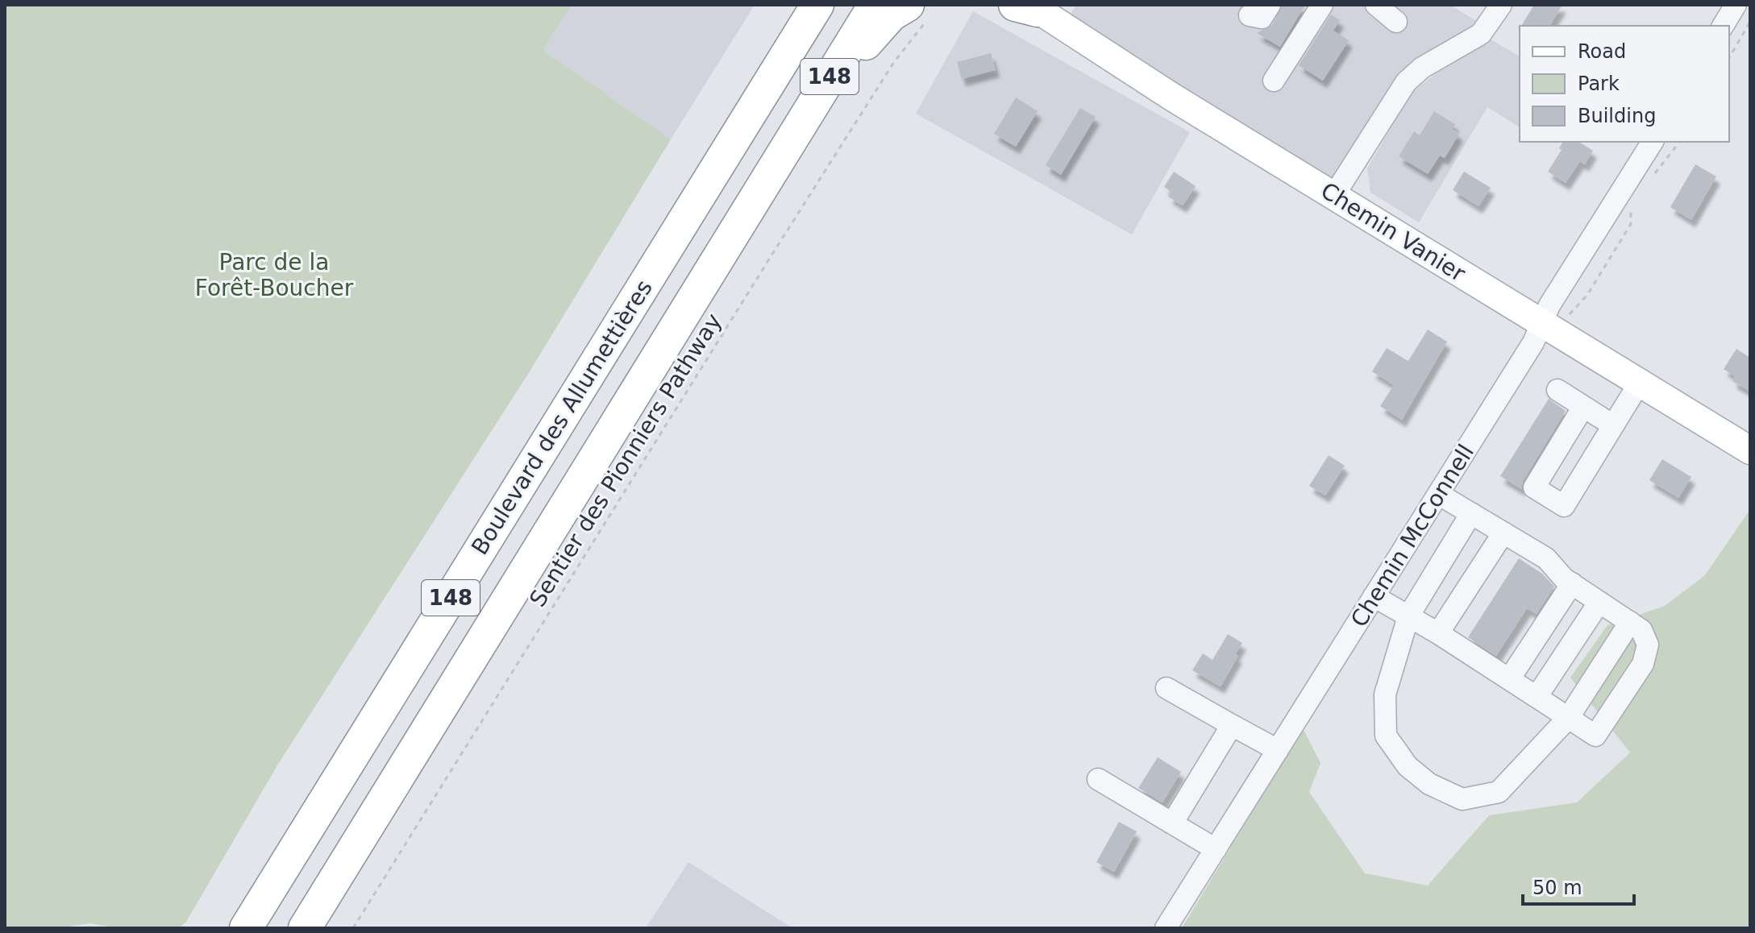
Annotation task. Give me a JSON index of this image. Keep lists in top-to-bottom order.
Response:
{
  "streets": {
    "highway": ["148", "Boulevard des Allumettières"],
    "main road": ["Chemin Vanier"],
    "street": ["Chemin McConnell"],
    "path": ["Sentier des Pionniers Pathway"]
  },
  "crossings": [
    ["Chemin Vanier", "Chemin McConnell"]
  ],
  "parks": ["Parc de la Forêt-Boucher"],
  "legend": ["Road", "Park", "Building"],
  "scale_bar": "50 m"
}
